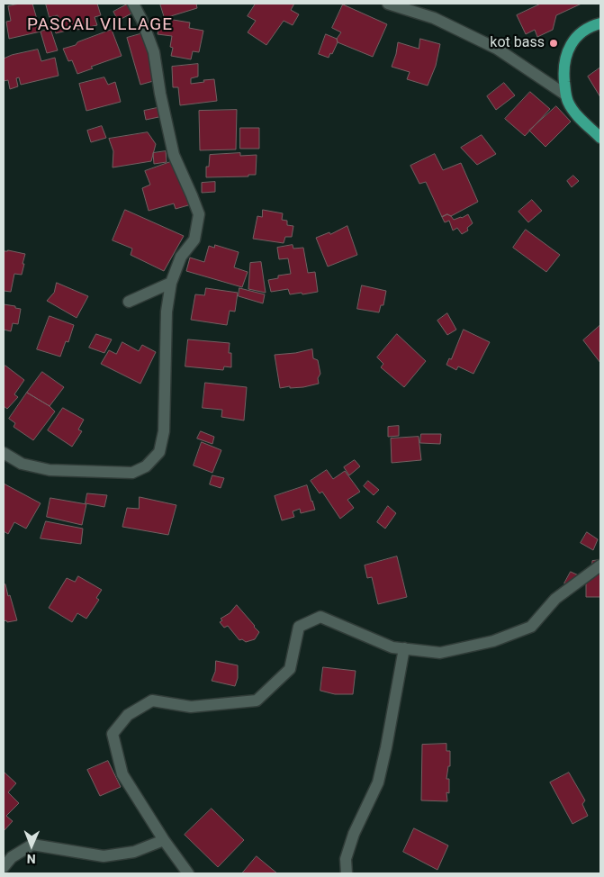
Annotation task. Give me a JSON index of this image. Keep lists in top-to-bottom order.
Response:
{
  "districts": ["PASCAL VILLAGE"],
  "places": ["kot bass"],
  "north": "bottom"
}
